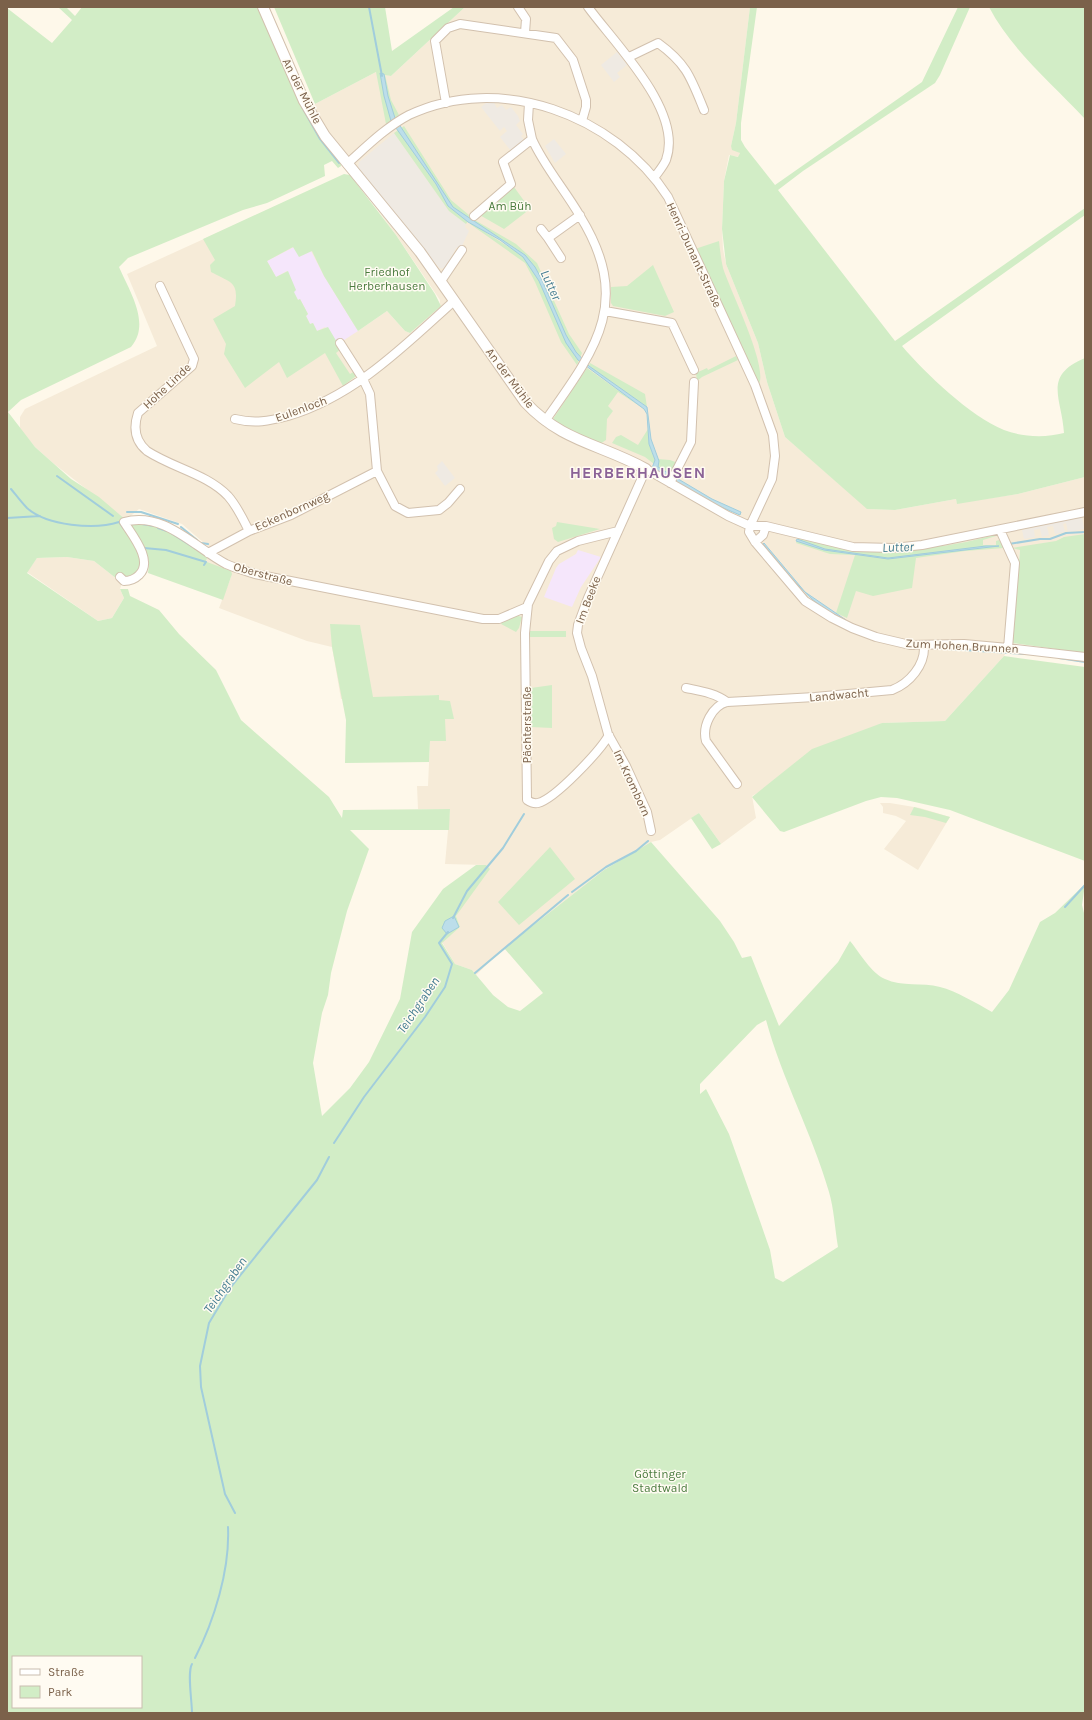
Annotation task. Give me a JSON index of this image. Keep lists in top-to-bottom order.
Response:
{
  "streets": {
    "street": [
      "An der Mühle",
      "Henri-Dunant-Straße",
      "Hohe Linde",
      "Eulenloch",
      "Eckenbornweg",
      "Oberstraße",
      "Im Beeke",
      "Zum Hohen Brunnen",
      "Landwacht",
      "Pächterstraße",
      "Im Kromborn"
    ]
  },
  "crossings": [
    ["An der Mühle", "Henri-Dunant-Straße"],
    ["An der Mühle", "Eulenloch"],
    ["An der Mühle", "Im Beeke"],
    ["An der Mühle", "Zum Hohen Brunnen"],
    ["Henri-Dunant-Straße", "Zum Hohen Brunnen"],
    ["Hohe Linde", "Eckenbornweg"],
    ["Eckenbornweg", "Oberstraße"],
    ["Oberstraße", "Pächterstraße"],
    ["Im Beeke", "Pächterstraße"],
    ["Im Beeke", "Im Kromborn"],
    ["Zum Hohen Brunnen", "Landwacht"],
    ["Pächterstraße", "Im Kromborn"]
  ],
  "districts": ["HERBERHAUSEN"],
  "water": ["Lutter", "Teichgraben"],
  "parks": ["Am Büh", "Friedhof Herberhausen", "Göttinger Stadtwald"],
  "legend": ["Straße", "Park"]
}
